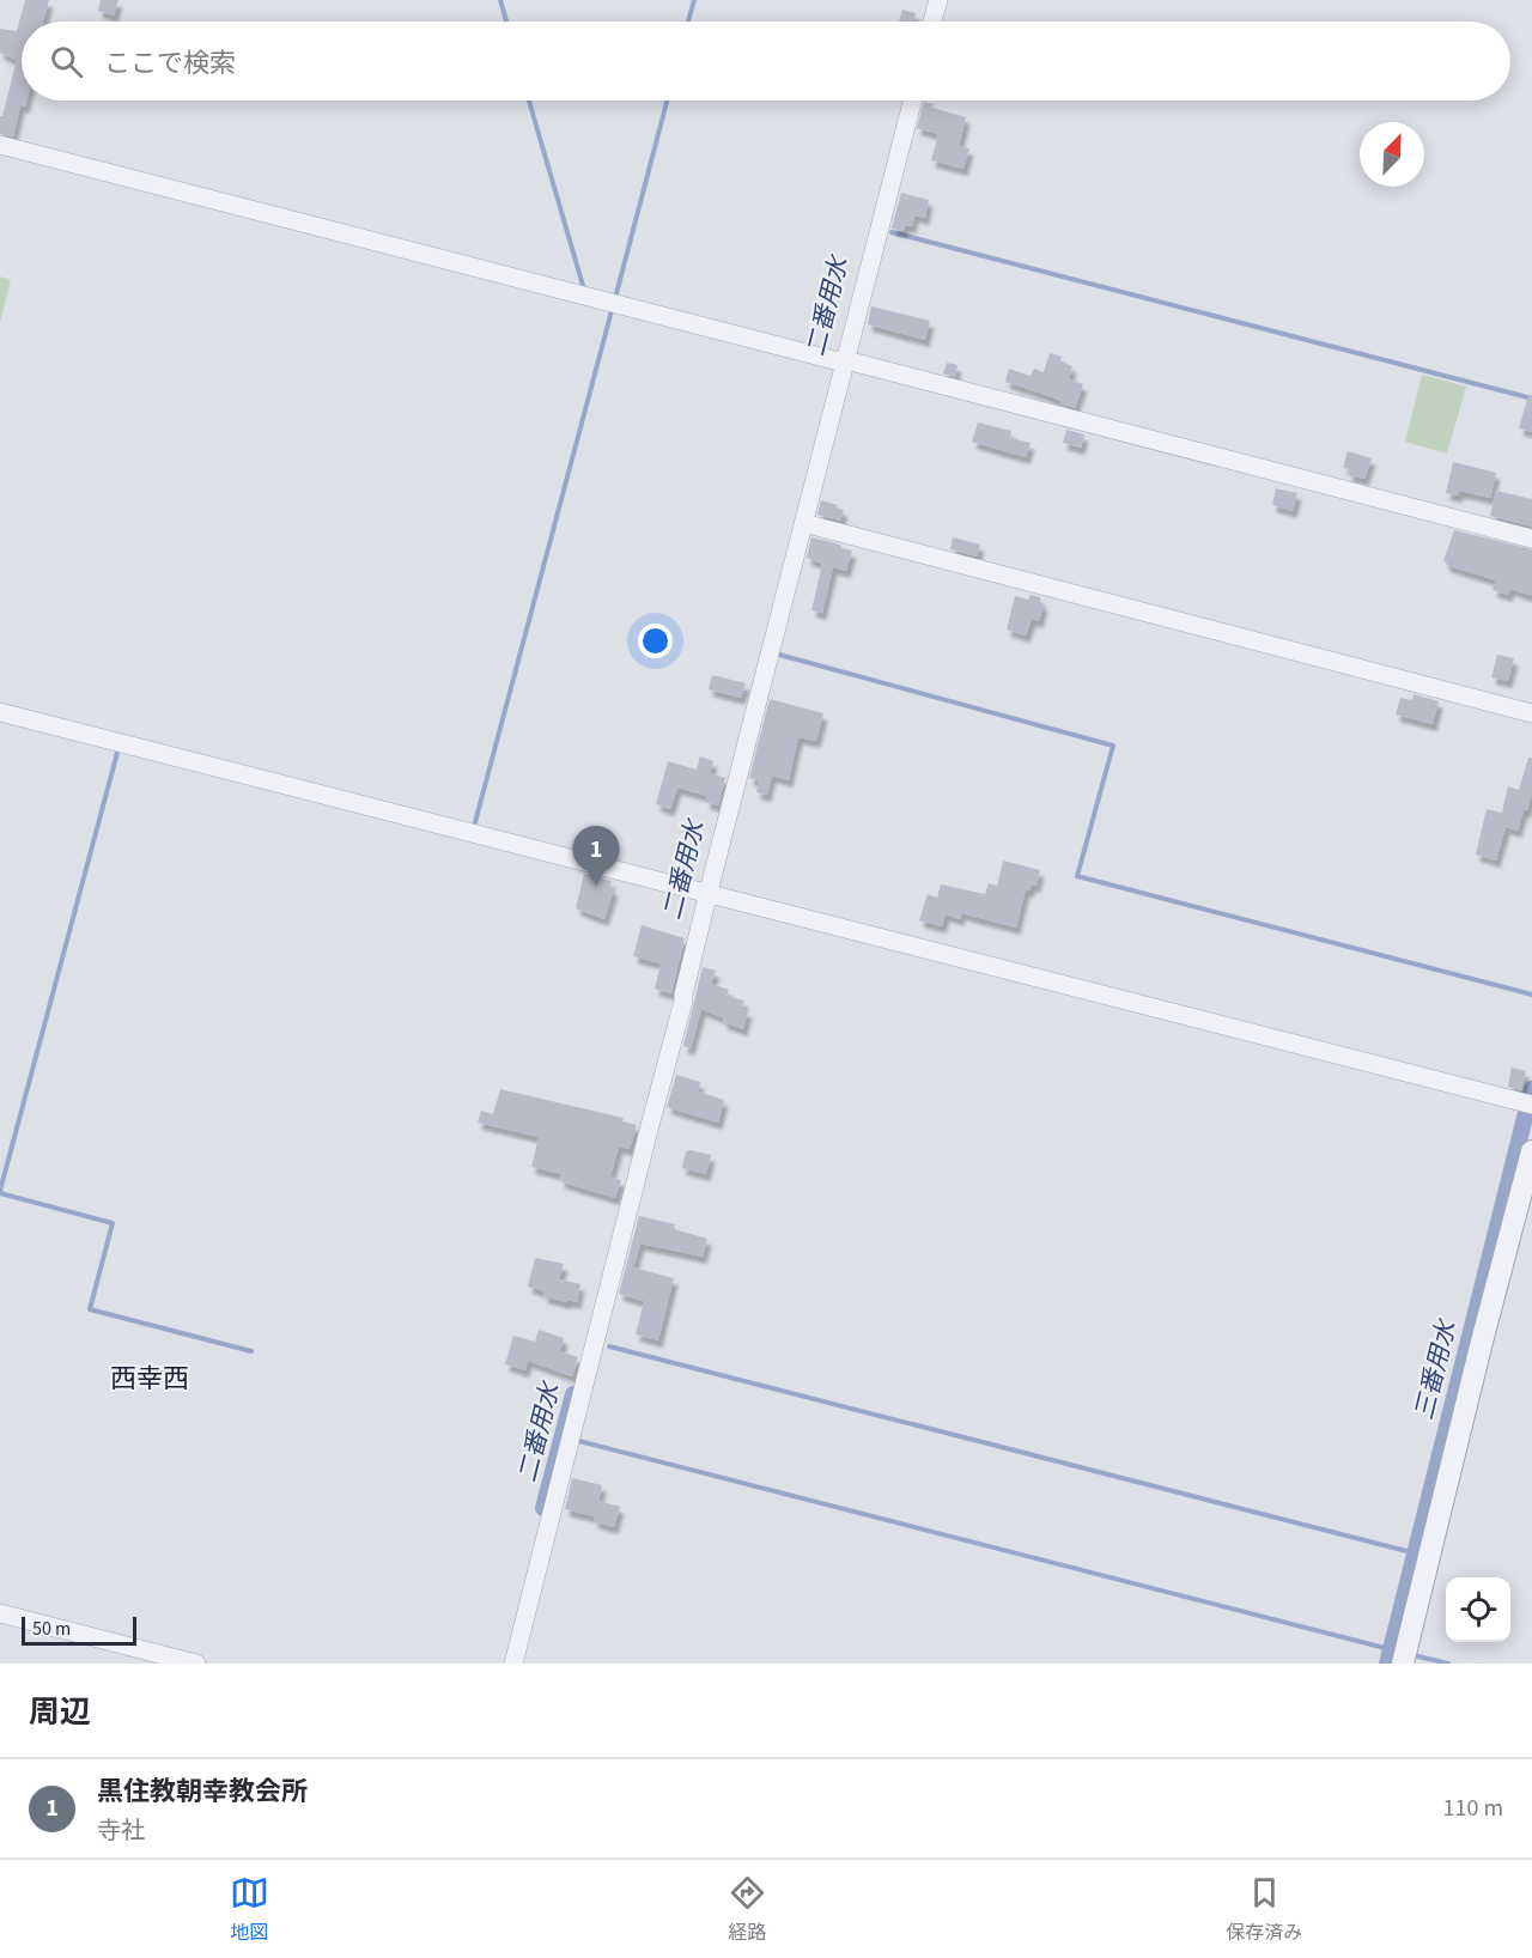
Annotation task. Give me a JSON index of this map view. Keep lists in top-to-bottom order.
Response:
{
  "districts": ["西幸西"],
  "water": ["二番用水", "三番用水"],
  "scale_bar": "50 m",
  "north": "top right",
  "page": {
    "search": "ここで検索",
    "pins": "1",
    "scale": "50 m",
    "heading": "周辺",
    "list": [
      {
        "mark": "1",
        "name": "黒住教朝幸教会所",
        "note": "寺社",
        "value": "110 m"
      }
    ],
    "nav": ["地図", "経路", "保存済み"]
  }
}
